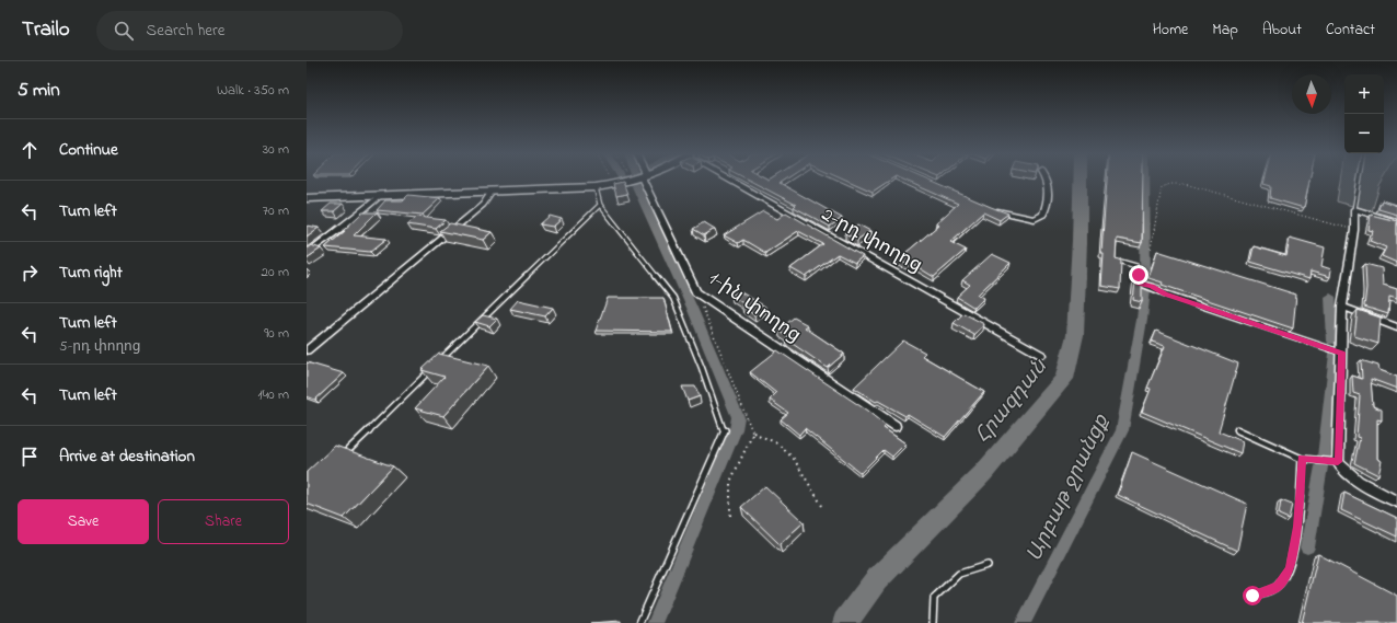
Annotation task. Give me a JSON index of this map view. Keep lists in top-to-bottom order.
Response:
{
  "streets": {
    "street": ["2-րդ փողոց", "1-ին փողոց"]
  },
  "water": ["Հրազդան", "Արբաթ ջրանցք"],
  "north": "bottom",
  "page": {
    "header": "Trailo",
    "search": "Search here",
    "nav": [
      "Home",
      "Map",
      "About",
      "Contact"
    ],
    "heading": ["5 min", "Walk · 350 m"],
    "map_buttons": ["+", "−"],
    "list": [
      ["Continue", "30 m"],
      ["Turn left", "70 m"],
      ["Turn right", "20 m"],
      ["Turn left", "5-րդ փողոց", "90 m"],
      ["Turn left", "140 m"],
      "Arrive at destination"
    ],
    "buttons": ["Save", "Share"]
  }
}
